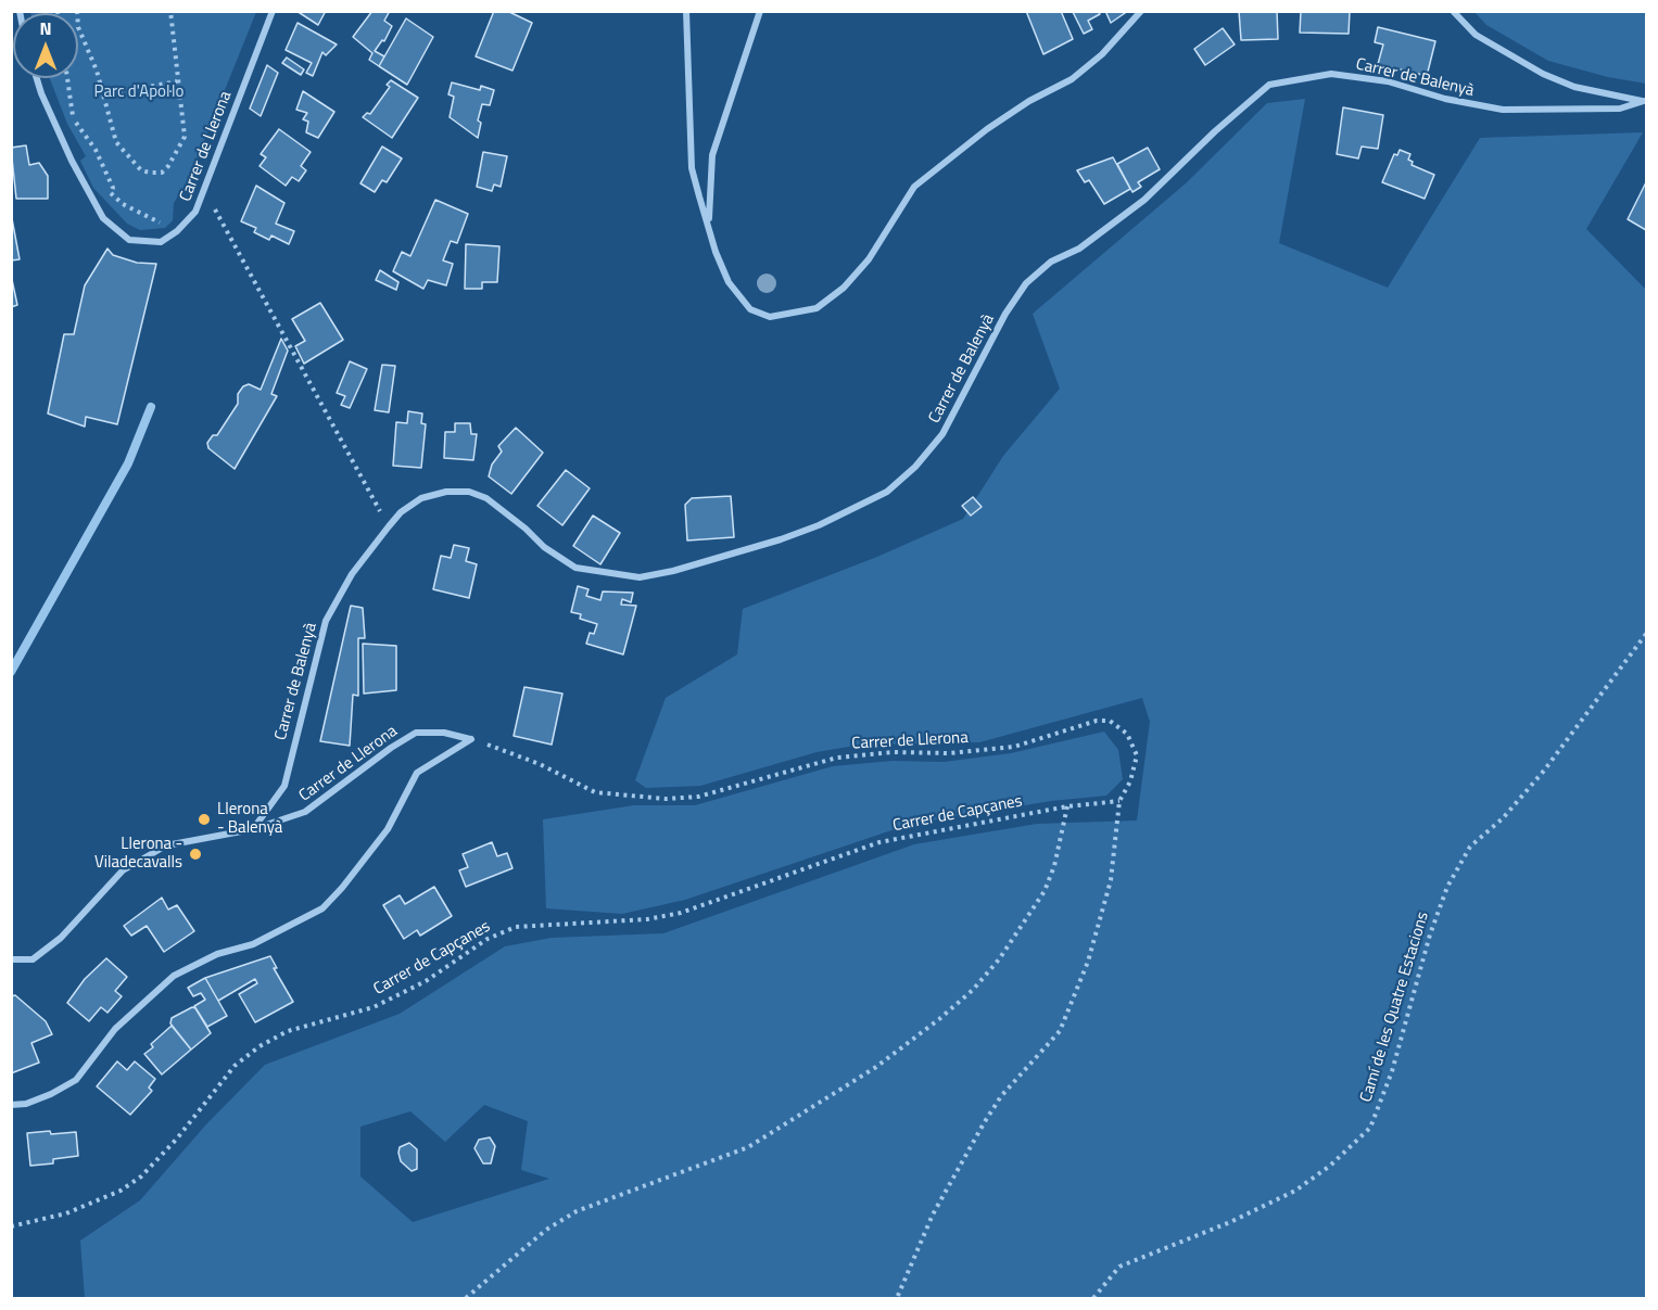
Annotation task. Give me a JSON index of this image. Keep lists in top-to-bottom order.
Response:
{
  "streets": {
    "street": ["Carrer de Balenyà", "Carrer de Llerona"],
    "path": ["Carrer de Capçanes", "Camí de les Quatre Estacions"]
  },
  "crossings": [
    ["Carrer de Balenyà", "Carrer de Llerona"],
    ["Carrer de Llerona", "Carrer de Capçanes"]
  ],
  "parks": ["Parc d'Apol·lo"],
  "places": ["Llerona - Balenyà", "Llerona - Viladecavalls"],
  "north": "top"
}
